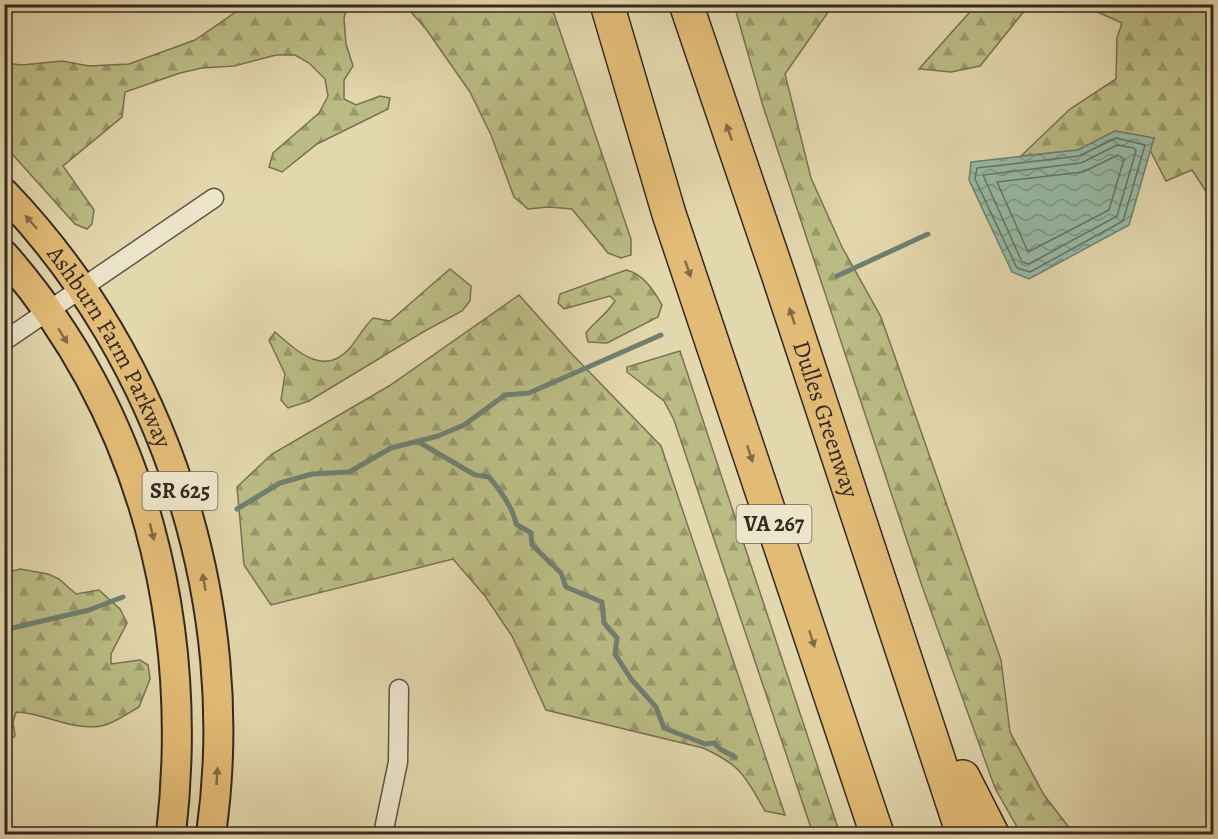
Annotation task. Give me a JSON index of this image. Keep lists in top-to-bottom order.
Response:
{
  "streets": {
    "highway": ["Dulles Greenway", "VA 267"],
    "main road": ["Ashburn Farm Parkway", "SR 625"]
  }
}
